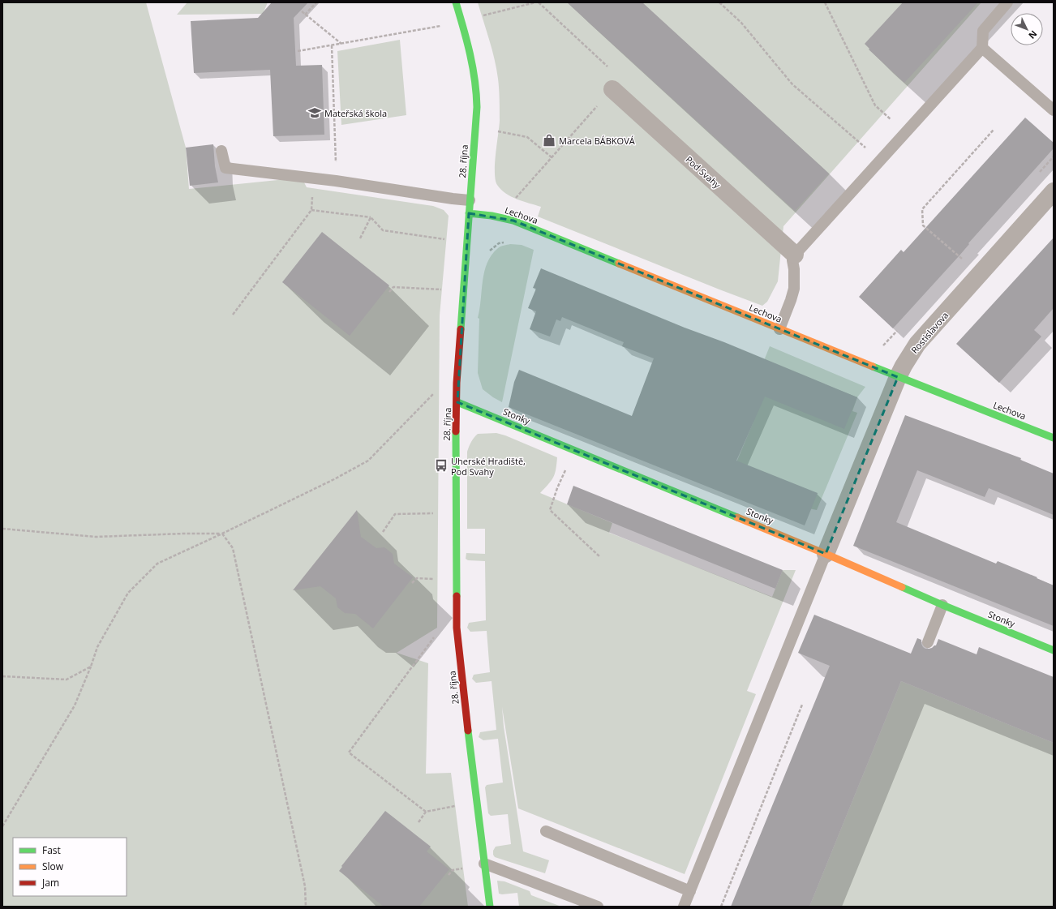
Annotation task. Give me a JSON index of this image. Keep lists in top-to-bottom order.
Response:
{
  "streets": {
    "street": [
      "28. října",
      "Pod Svahy",
      "Lechova",
      "Rostislavova",
      "Stonky"
    ]
  },
  "crossings": [
    ["28. října", "Lechova"],
    ["28. října", "Stonky"],
    ["Lechova", "Rostislavova"],
    ["Rostislavova", "Stonky"]
  ],
  "places": {
    "school or university": ["Mateřská škola"],
    "shop": ["Marcela BÁBKOVÁ"],
    "bus stop": ["Uherské Hradiště, Pod Svahy"]
  },
  "legend": ["Fast", "Slow", "Jam"],
  "north": "bottom right"
}
